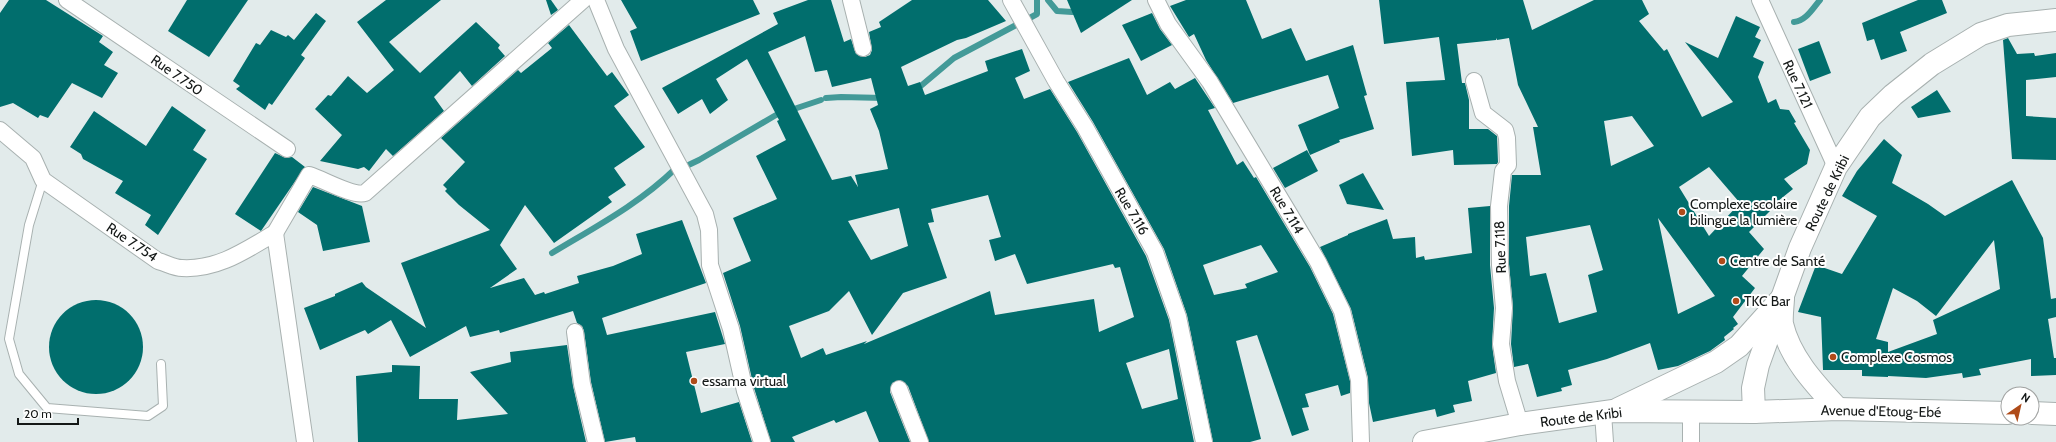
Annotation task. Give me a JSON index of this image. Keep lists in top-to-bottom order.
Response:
{
  "streets": {
    "main road": ["Route de Kribi", "Avenue d'Etoug-Ebé"],
    "street": [
      "Rue 7.750",
      "Rue 7.121",
      "Rue 7.114",
      "Rue 7.116",
      "Rue 7.754",
      "Rue 7.118"
    ]
  },
  "crossings": [
    ["Rue 7.121", "Route de Kribi"],
    ["Route de Kribi", "Rue 7.118"],
    ["Route de Kribi", "Avenue d'Etoug-Ebé"]
  ],
  "places": [
    "Complexe scolaire bilingue la lumière",
    "Centre de Santé",
    "TKC Bar",
    "Complexe Cosmos",
    "essama virtual"
  ],
  "scale_bar": "20 m",
  "north": "top right"
}
